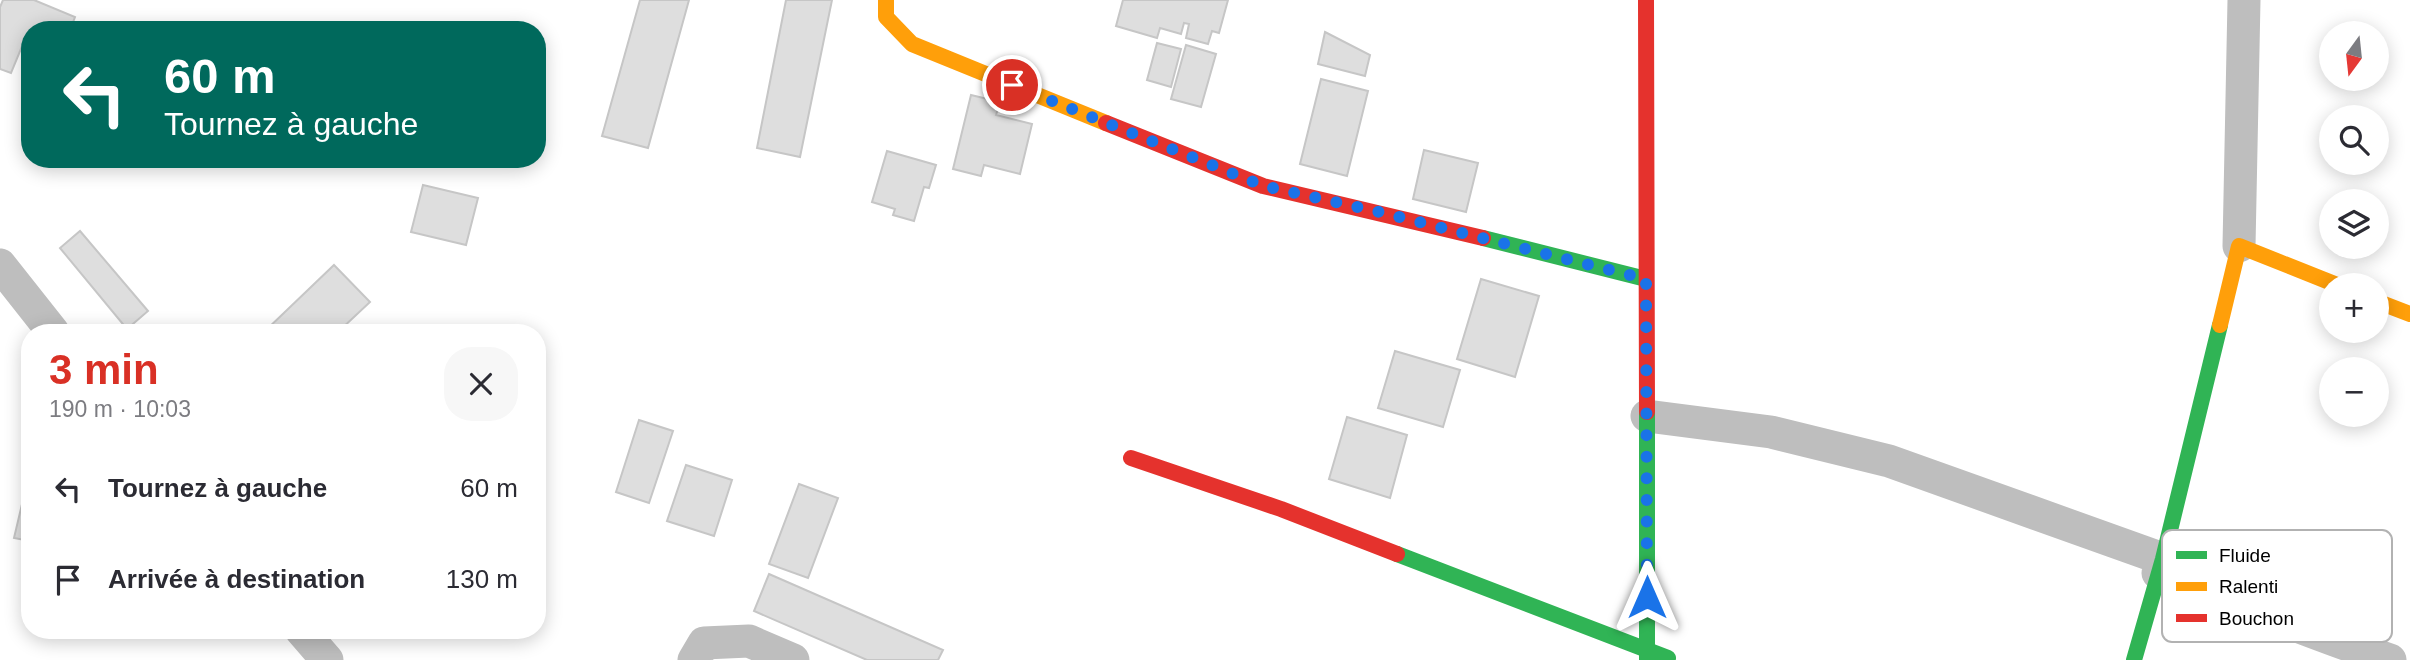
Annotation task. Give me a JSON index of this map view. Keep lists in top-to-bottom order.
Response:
{
  "legend": ["Fluide", "Ralenti", "Bouchon"],
  "north": "bottom",
  "page": {
    "map_buttons": ["+", "−"],
    "turn": ["60 m", "Tournez à gauche"],
    "heading": ["3 min", "190 m · 10:03"],
    "list": [
      {
        "name": "Tournez à gauche",
        "value": "60 m"
      },
      {
        "name": "Arrivée à destination",
        "value": "130 m"
      }
    ]
  }
}
